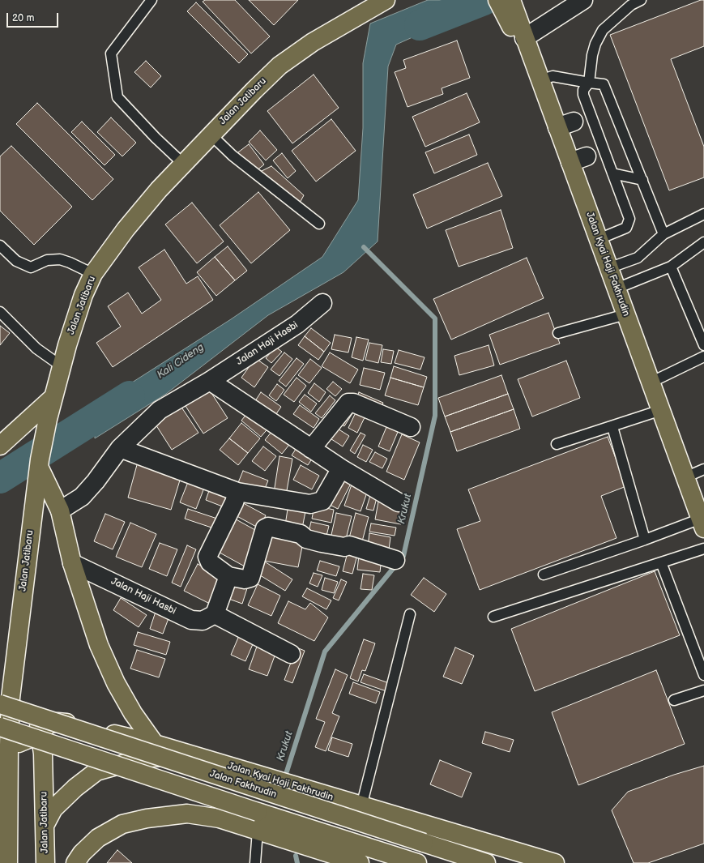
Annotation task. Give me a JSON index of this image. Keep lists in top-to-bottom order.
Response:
{
  "streets": {
    "main road": ["Jalan Jatibaru", "Jalan Kyai Haji Fakhrudin", "Jalan Fakhrudin"],
    "street": ["Jalan Haji Hasbi"]
  },
  "crossings": [
    ["Jalan Jatibaru", "Jalan Kyai Haji Fakhrudin"],
    ["Jalan Jatibaru", "Jalan Fakhrudin"]
  ],
  "water": ["Kali Cideng", "Krukut"],
  "scale_bar": "20 m"
}
